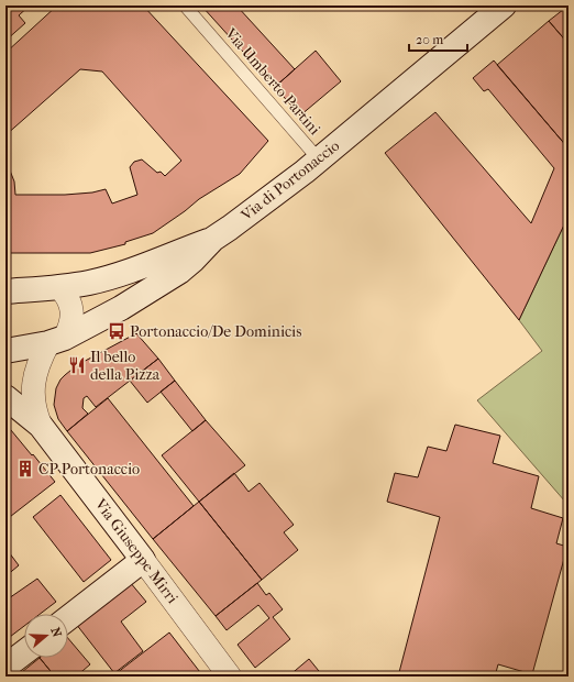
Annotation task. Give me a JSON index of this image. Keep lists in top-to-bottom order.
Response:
{
  "streets": {
    "main road": ["Via di Portonaccio", "Via Giuseppe Mirri"],
    "lane": ["Via Umberto Partini"]
  },
  "crossings": [
    ["Via Umberto Partini", "Via di Portonaccio"],
    ["Via di Portonaccio", "Via Giuseppe Mirri"]
  ],
  "places": {
    "bus stop": ["Portonaccio/De Dominicis"],
    "restaurant": ["Il bello della Pizza"],
    "building": ["CP Portonaccio"]
  },
  "scale_bar": "20 m",
  "north": "right"
}
